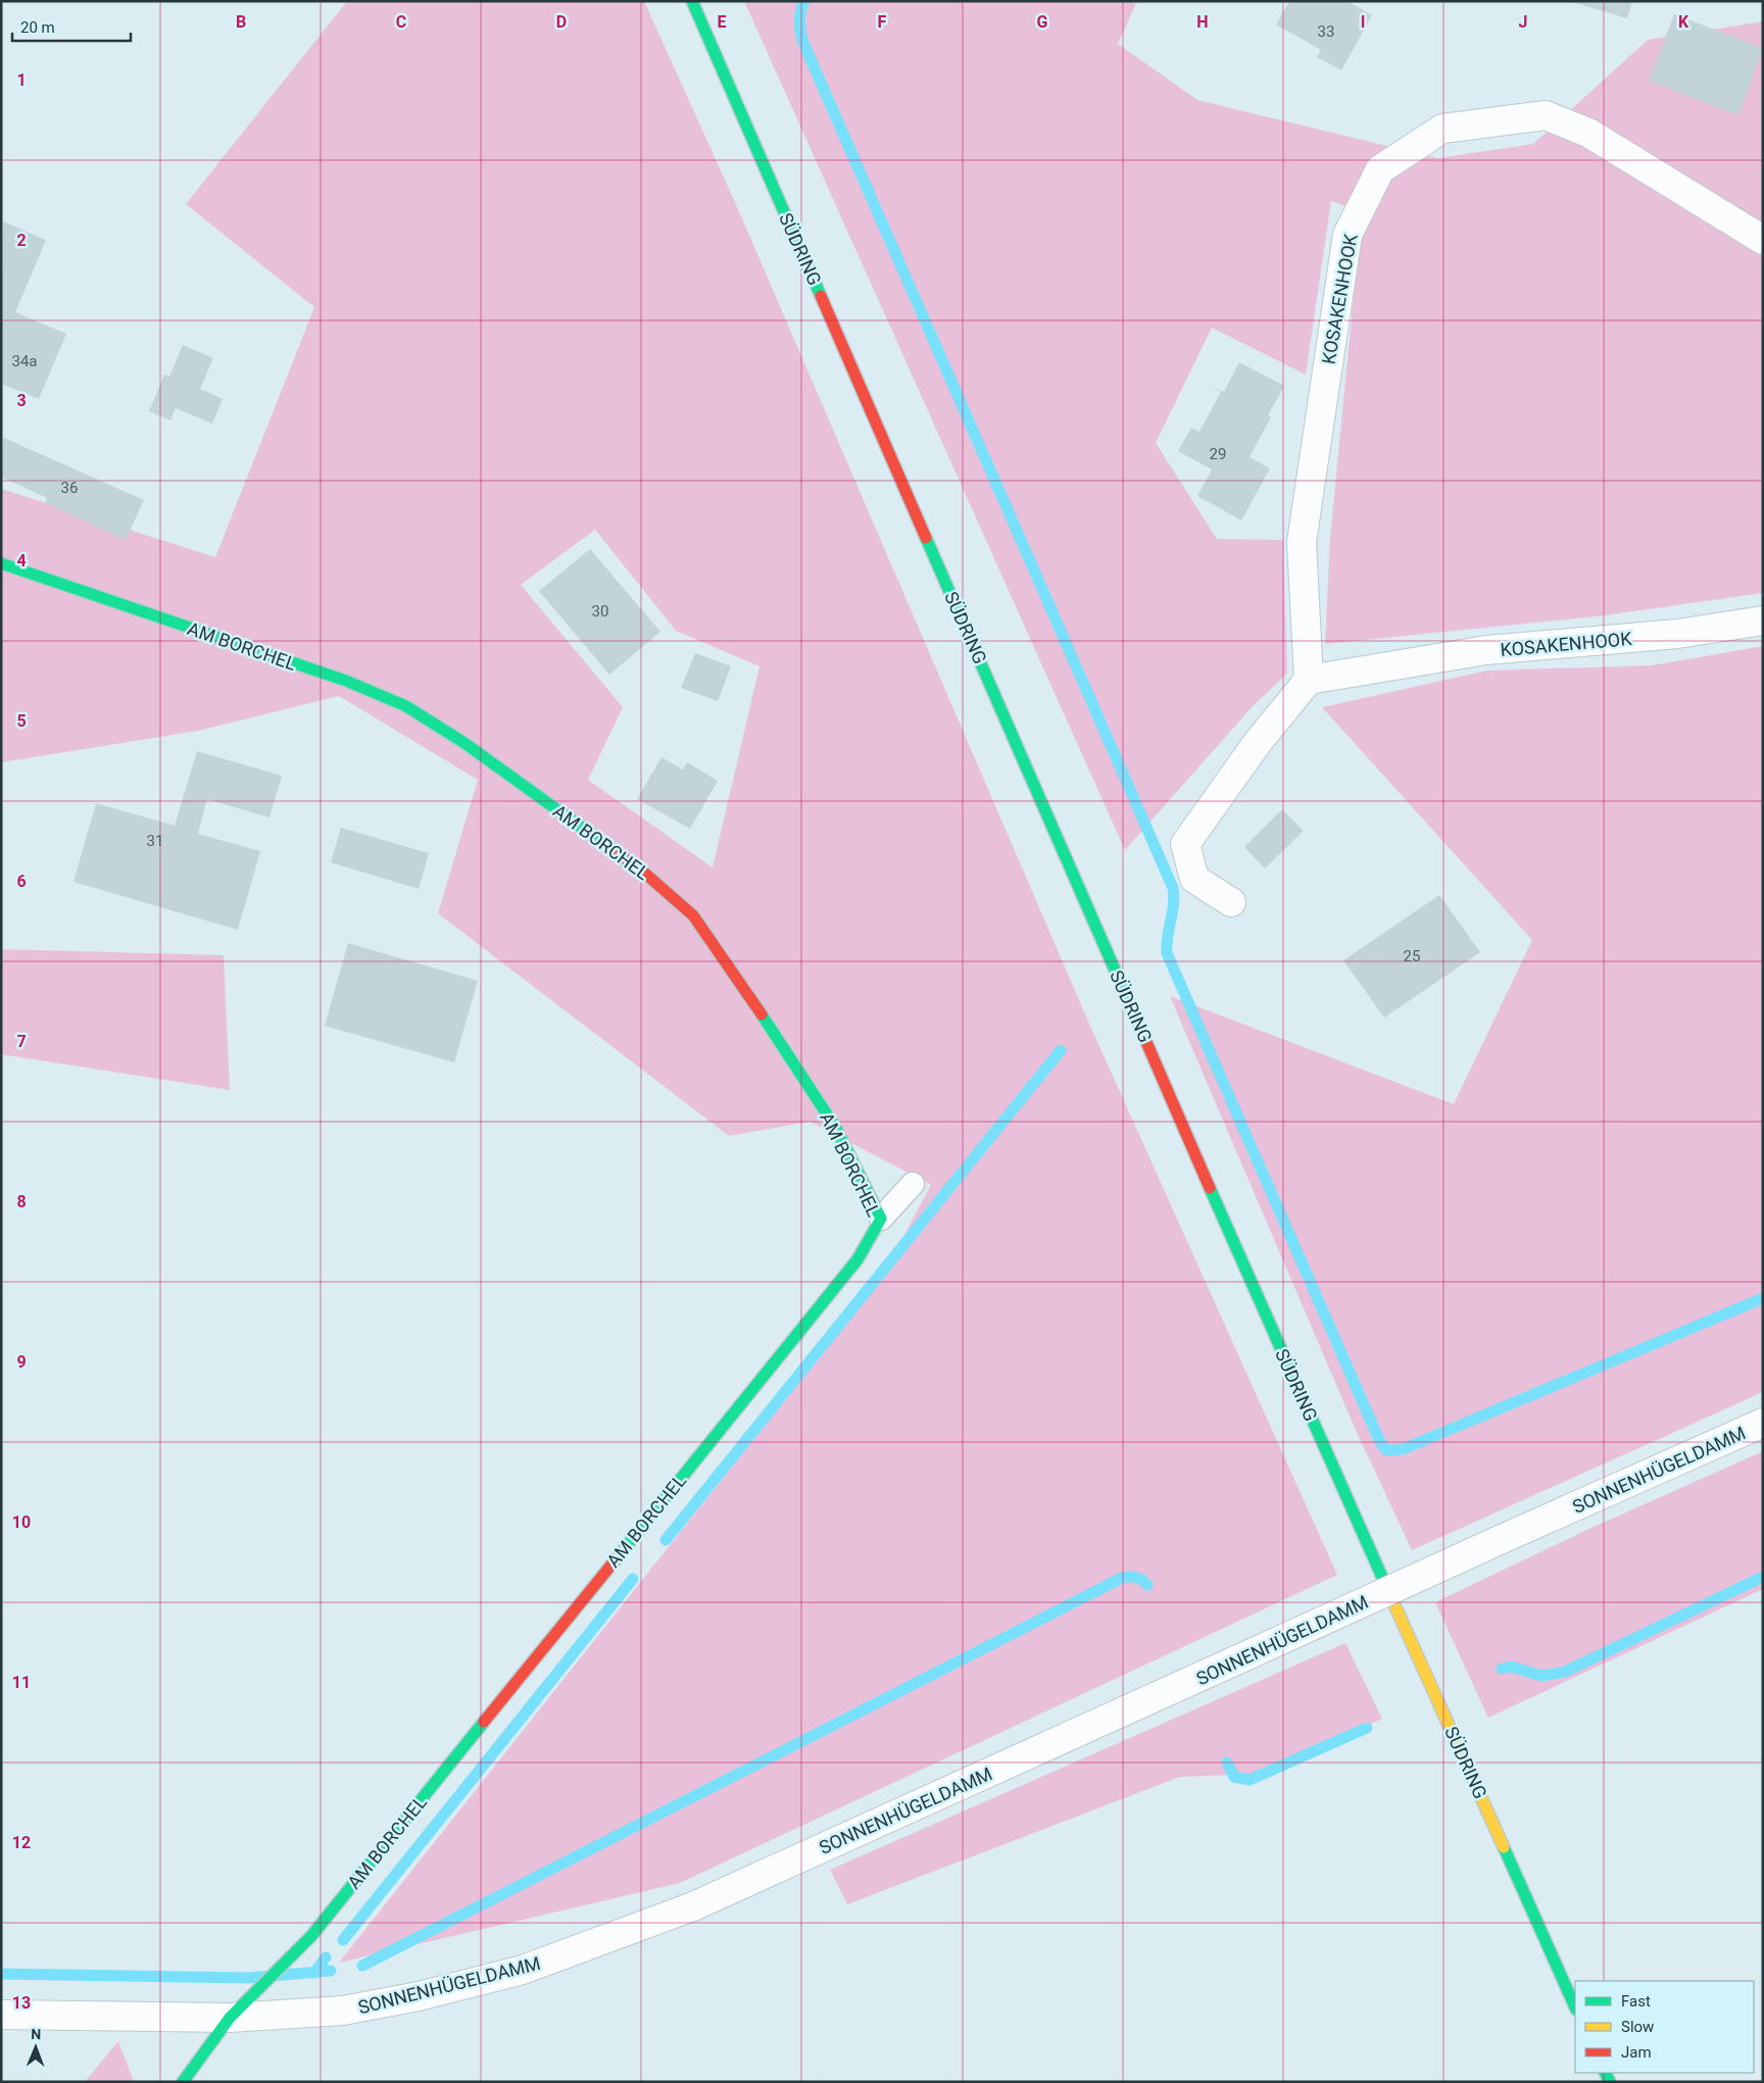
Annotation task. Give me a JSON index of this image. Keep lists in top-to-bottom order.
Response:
{
  "streets": {
    "street": [
      "SÜDRING",
      "KOSAKENHOOK",
      "AM BORCHEL",
      "SONNENHÜGELDAMM"
    ]
  },
  "crossings": [
    ["AM BORCHEL", "SONNENHÜGELDAMM"]
  ],
  "house_numbers": [
    "33",
    "34a",
    "29",
    "36",
    "30",
    "31",
    "25"
  ],
  "legend": ["Fast", "Slow", "Jam"],
  "scale_bar": "20 m",
  "north": "top",
  "grid": {
    "columns": [
      "B",
      "C",
      "D",
      "E",
      "F",
      "G",
      "H",
      "I",
      "J",
      "K"
    ],
    "rows": [
      "1",
      "2",
      "3",
      "4",
      "5",
      "6",
      "7",
      "8",
      "9",
      "10",
      "11",
      "12",
      "13"
    ]
  }
}
